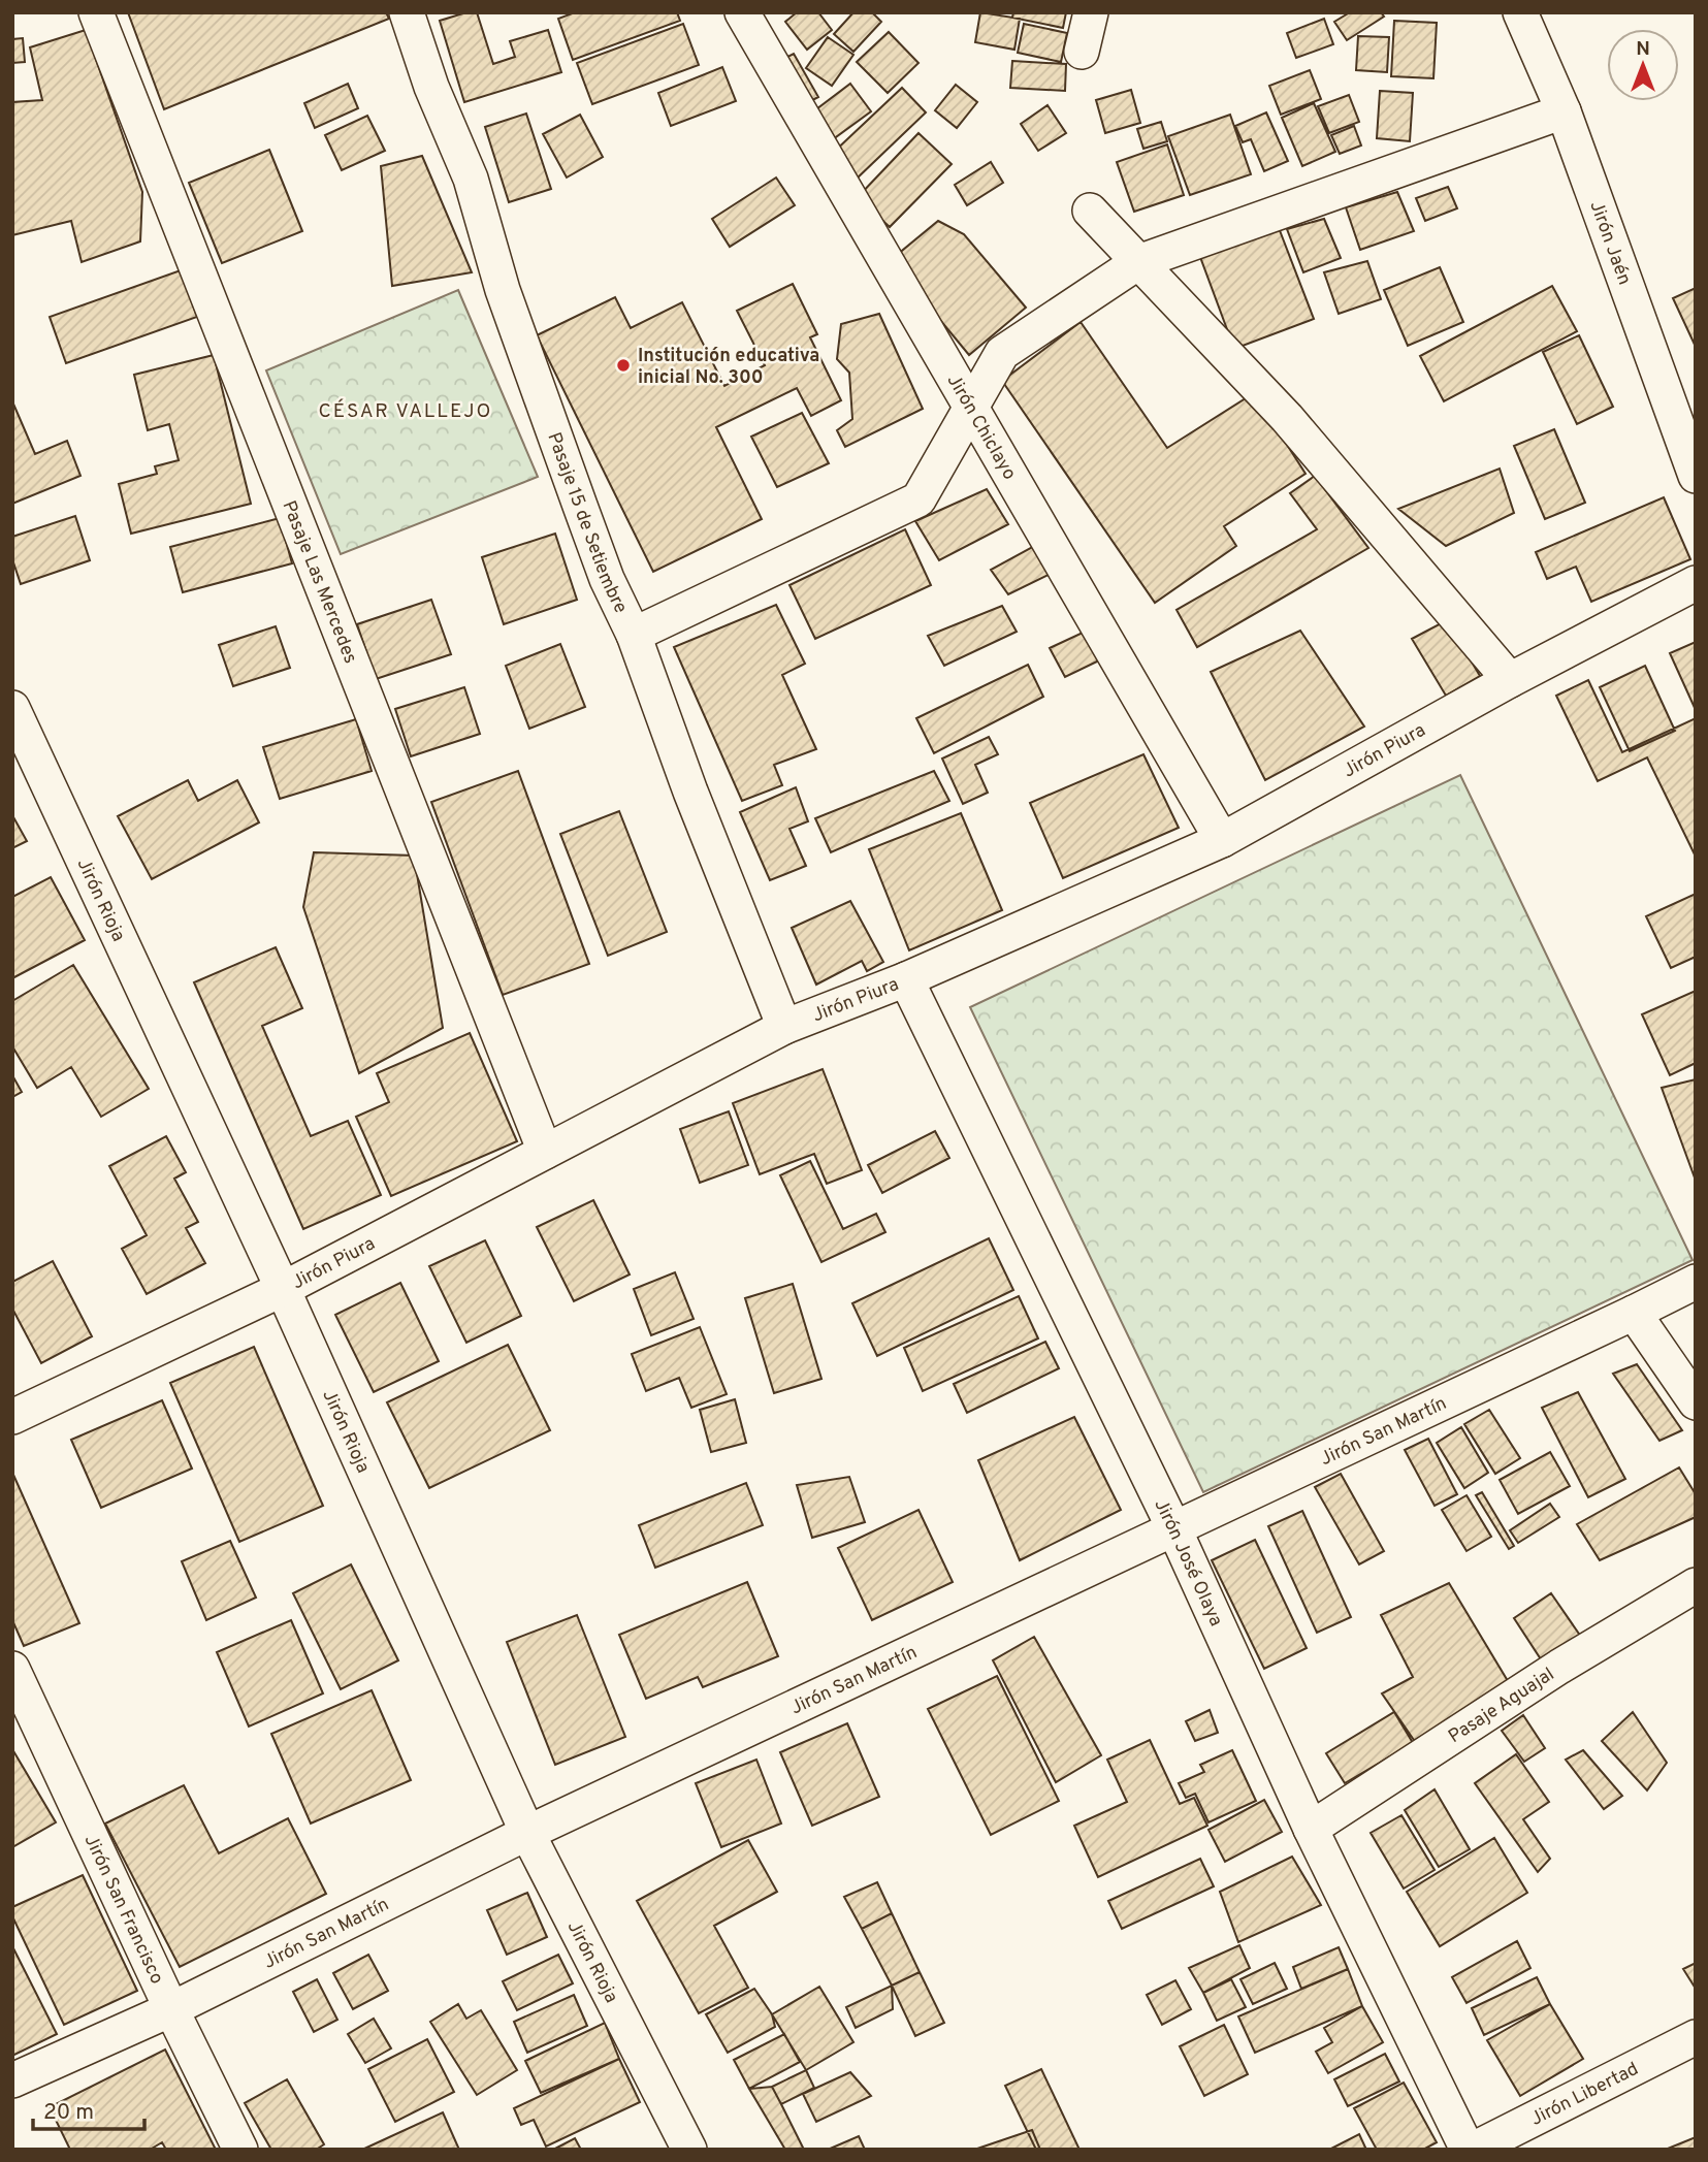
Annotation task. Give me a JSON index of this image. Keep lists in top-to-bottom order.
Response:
{
  "streets": {
    "street": [
      "Jirón Jaén",
      "Jirón Chiclayo",
      "Pasaje 15 de Setiembre",
      "Pasaje Las Mercedes",
      "Jirón Piura",
      "Jirón Rioja",
      "Jirón San Martín",
      "Jirón José Olaya",
      "Pasaje Aguajal",
      "Jirón San Francisco",
      "Jirón Libertad"
    ]
  },
  "crossings": [
    ["Jirón Chiclayo", "Jirón Piura"],
    ["Pasaje 15 de Setiembre", "Jirón Piura"],
    ["Pasaje Las Mercedes", "Jirón Piura"],
    ["Jirón Piura", "Jirón Rioja"],
    ["Jirón Piura", "Jirón José Olaya"],
    ["Jirón Rioja", "Jirón San Martín"],
    ["Jirón San Martín", "Jirón José Olaya"],
    ["Jirón San Martín", "Jirón San Francisco"],
    ["Jirón José Olaya", "Pasaje Aguajal"],
    ["Jirón José Olaya", "Jirón Libertad"]
  ],
  "districts": ["CÉSAR VALLEJO"],
  "places": ["Institución educativa inicial No. 300"],
  "scale_bar": "20 m",
  "north": "top"
}
